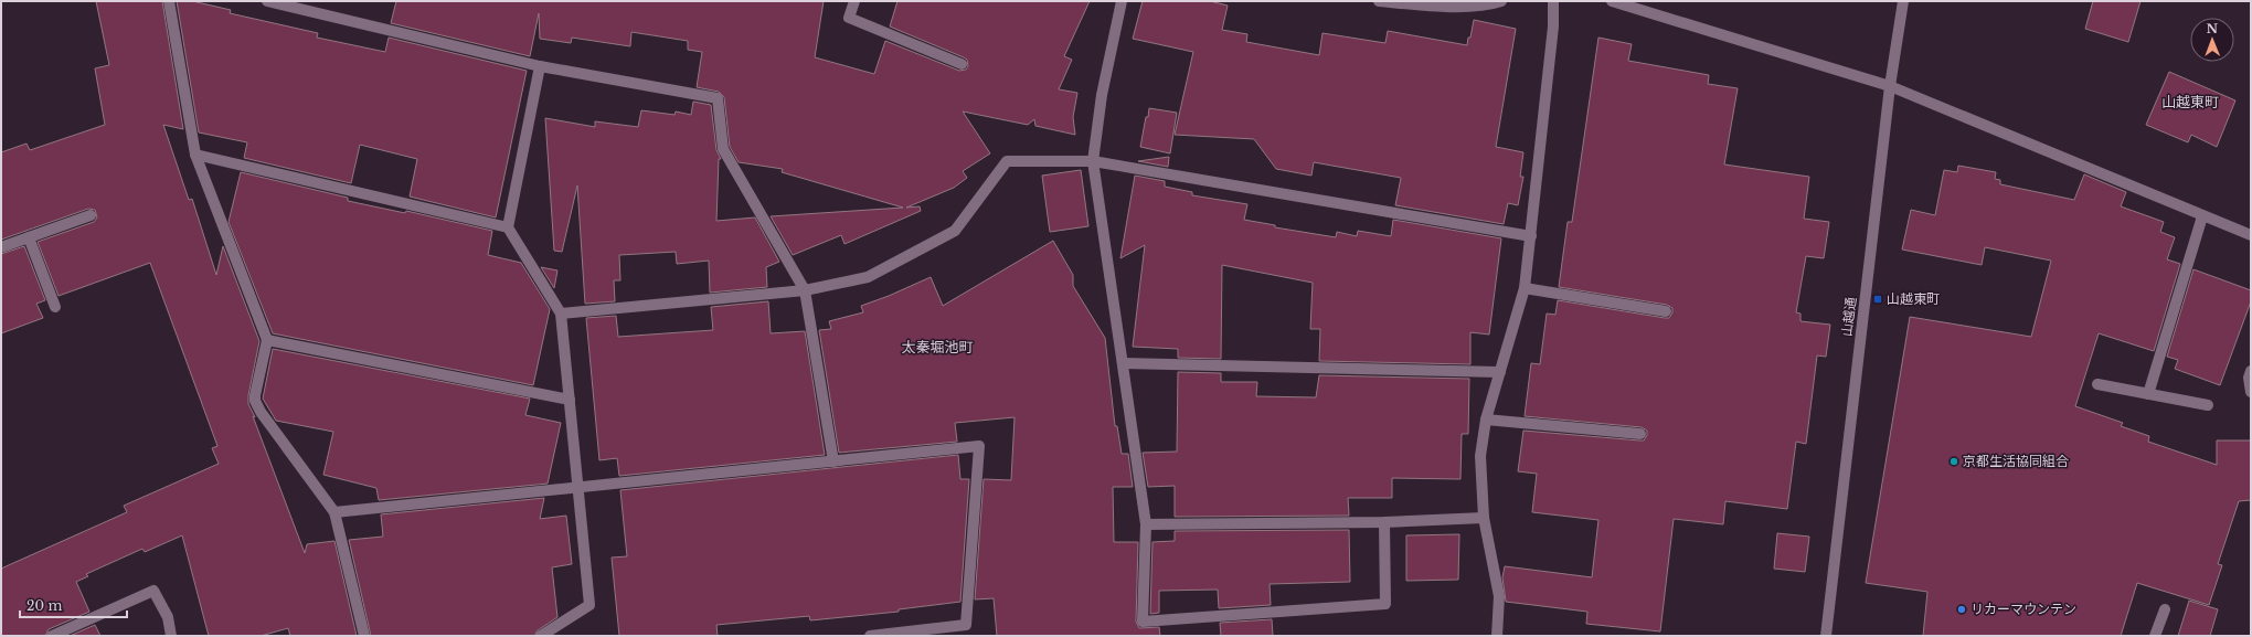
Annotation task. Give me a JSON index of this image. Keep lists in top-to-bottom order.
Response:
{
  "streets": {
    "street": ["山越通"]
  },
  "districts": ["山越東町", "太秦堀池町"],
  "places": {
    "transit": ["山越東町"],
    "other": ["京都生活協同組合", "リカーマウンテン"]
  },
  "scale_bar": "20 m",
  "north": "top"
}
